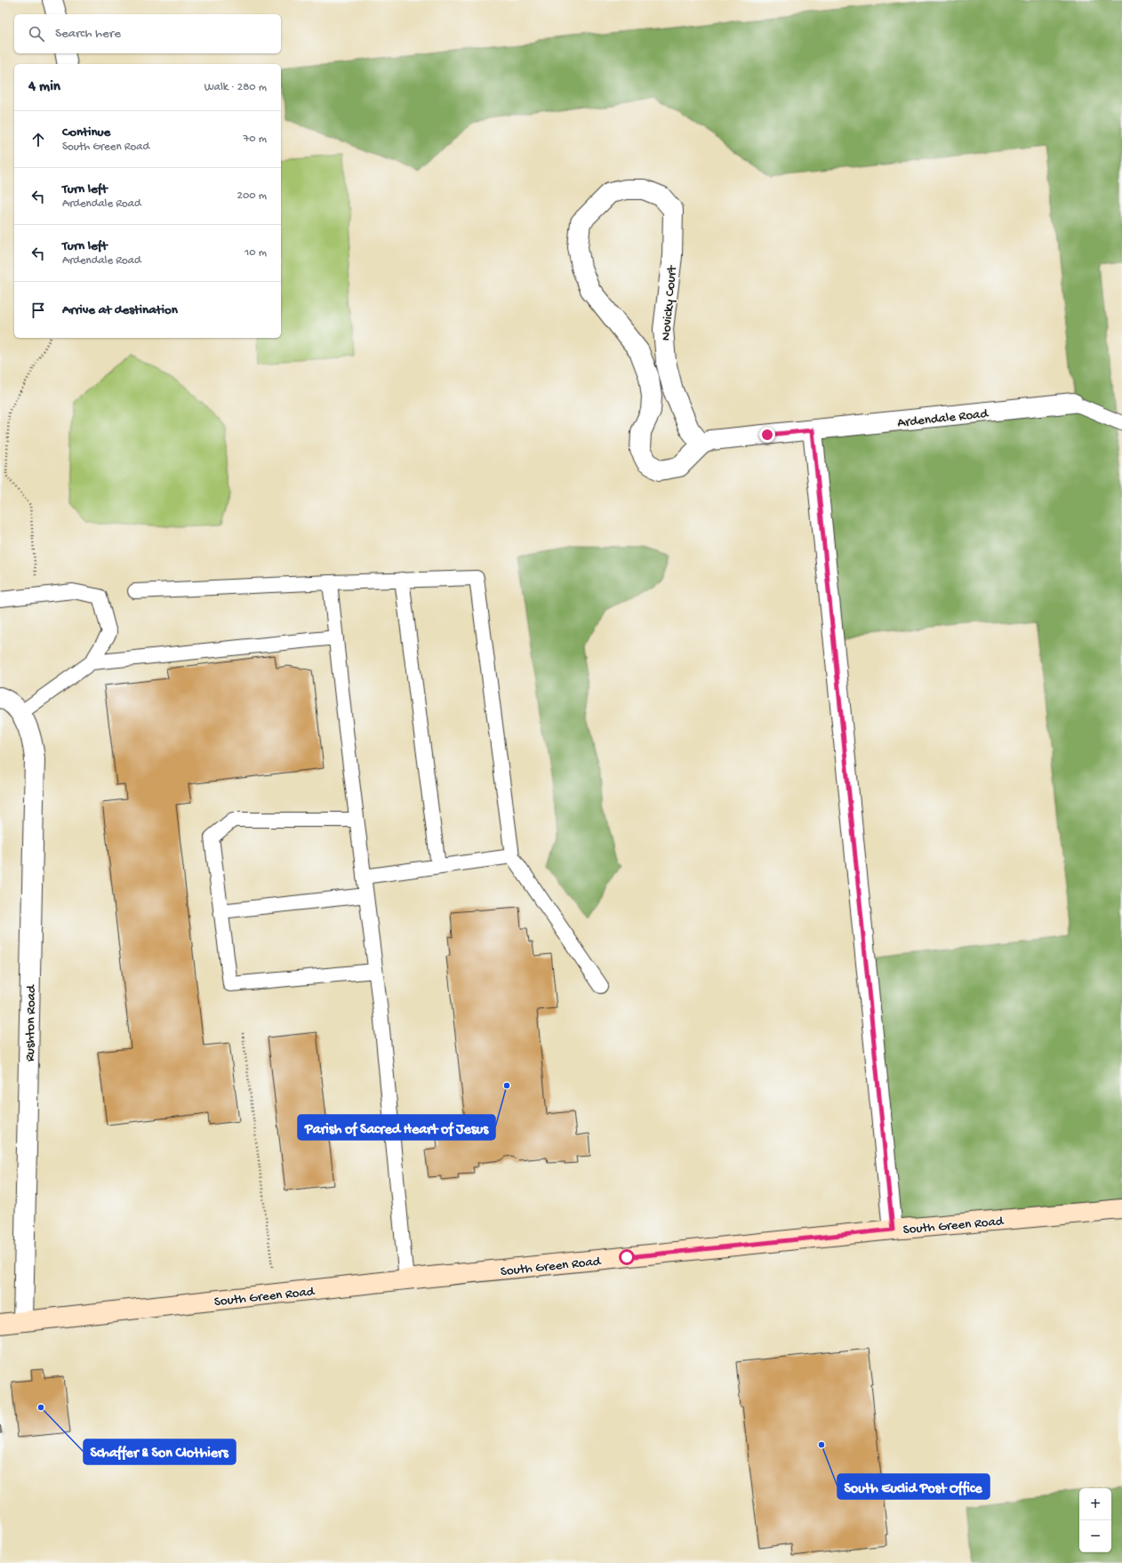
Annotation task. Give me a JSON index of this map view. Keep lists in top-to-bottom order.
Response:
{
  "streets": {
    "main road": ["South Green Road"],
    "street": ["Novicky Court", "Ardendale Road", "Rushton Road"]
  },
  "crossings": [
    ["Novicky Court", "Ardendale Road"],
    ["Rushton Road", "South Green Road"]
  ],
  "places": ["Parish of Sacred Heart of Jesus", "Schaffer & Son Clothiers", "South Euclid Post Office"],
  "page": {
    "search": "Search here",
    "heading": ["4 min", "Walk · 280 m"],
    "list": [
      ["Continue", "South Green Road", "70 m"],
      ["Turn left", "Ardendale Road", "200 m"],
      ["Turn left", "Ardendale Road", "10 m"],
      "Arrive at destination"
    ],
    "map_buttons": ["+", "−"]
  }
}
